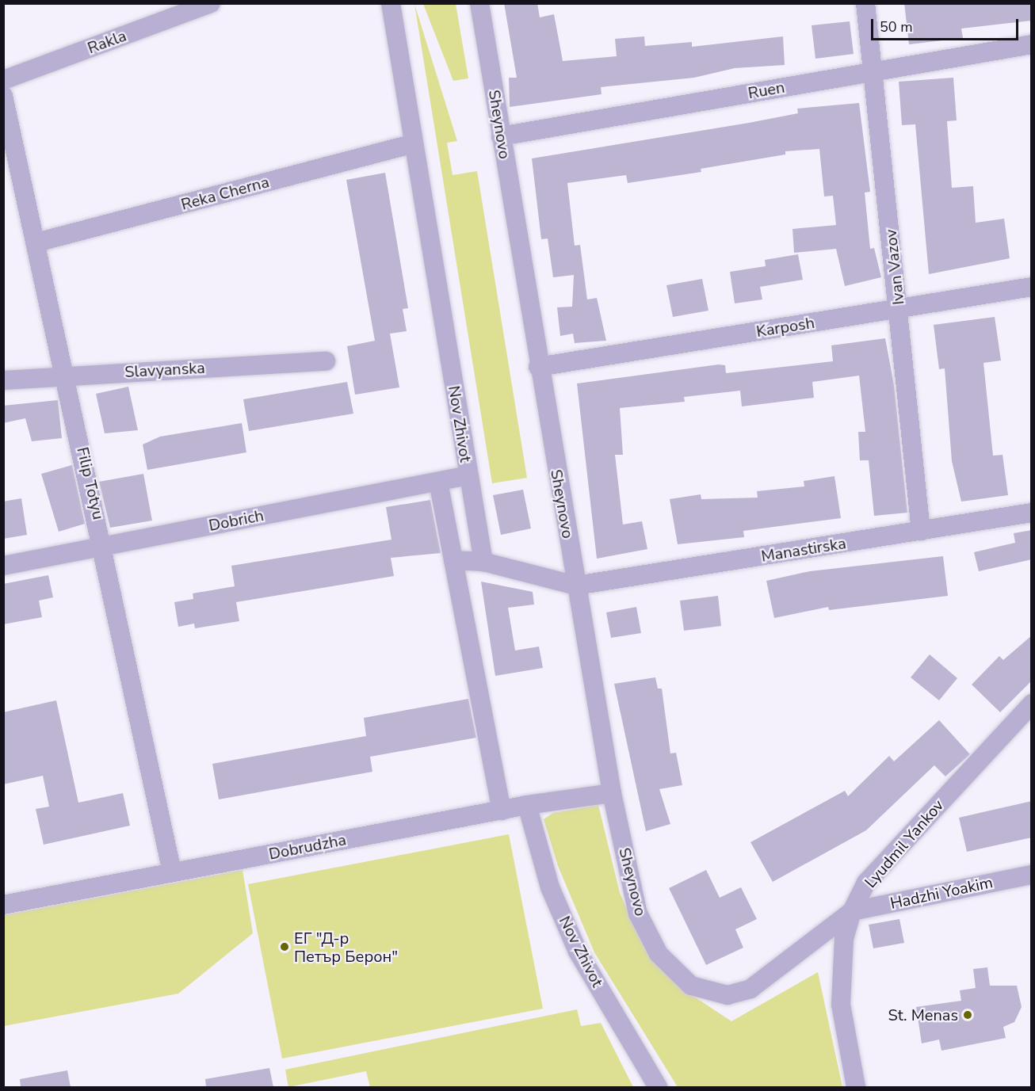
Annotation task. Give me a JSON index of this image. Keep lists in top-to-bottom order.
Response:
{
  "streets": {
    "street": [
      "Rakla",
      "Ruen",
      "Sheynovo",
      "Reka Cherna",
      "Ivan Vazov",
      "Karposh",
      "Slavyanska",
      "Nov Zhivot",
      "Filip Totyu",
      "Dobrich",
      "Manastirska",
      "Lyudmil Yankov",
      "Dobrudzha",
      "Hadzhi Yoakim"
    ]
  },
  "crossings": [
    ["Ruen", "Sheynovo"],
    ["Ruen", "Ivan Vazov"],
    ["Sheynovo", "Karposh"],
    ["Sheynovo", "Manastirska"],
    ["Sheynovo", "Lyudmil Yankov"],
    ["Sheynovo", "Dobrudzha"],
    ["Reka Cherna", "Nov Zhivot"],
    ["Reka Cherna", "Filip Totyu"],
    ["Ivan Vazov", "Karposh"],
    ["Ivan Vazov", "Manastirska"],
    ["Slavyanska", "Filip Totyu"],
    ["Nov Zhivot", "Dobrich"],
    ["Nov Zhivot", "Dobrudzha"],
    ["Filip Totyu", "Dobrich"],
    ["Filip Totyu", "Dobrudzha"],
    ["Lyudmil Yankov", "Hadzhi Yoakim"]
  ],
  "places": ["ЕГ \"Д-р Петър Берон\"", "St. Menas"],
  "scale_bar": "50 m"
}
